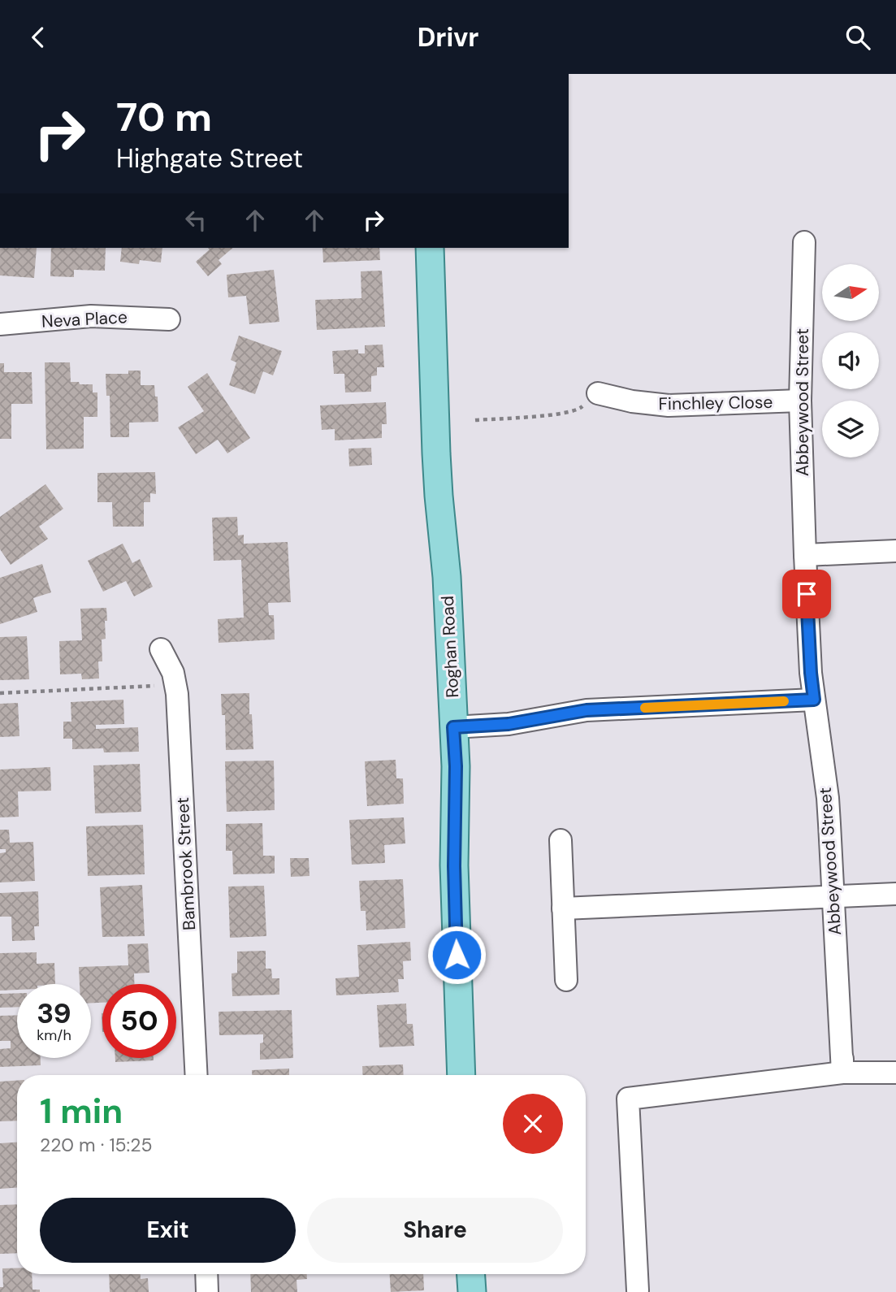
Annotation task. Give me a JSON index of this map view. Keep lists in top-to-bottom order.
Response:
{
  "streets": {
    "main road": ["Roghan Road"],
    "street": [
      "Neva Place",
      "Abbeywood Street",
      "Finchley Close",
      "Bambrook Street"
    ]
  },
  "crossings": [
    ["Abbeywood Street", "Finchley Close"]
  ],
  "north": "right",
  "page": {
    "header": "Drivr",
    "turn": ["70 m", "Highgate Street"],
    "speed": "39 km/h",
    "limit": "50",
    "heading": ["1 min", "220 m · 15:25"],
    "buttons": ["Exit", "Share"]
  }
}
